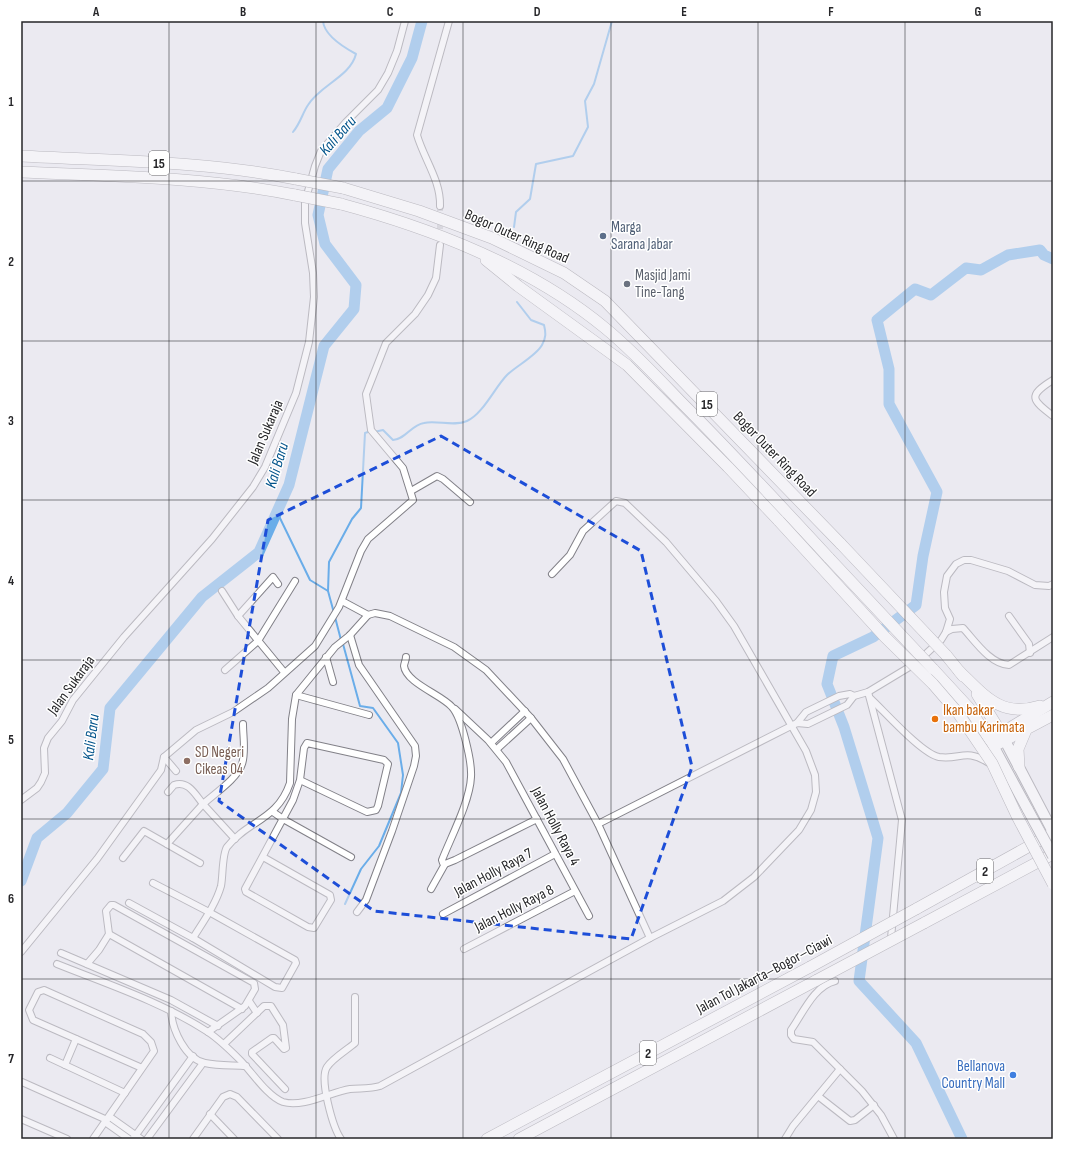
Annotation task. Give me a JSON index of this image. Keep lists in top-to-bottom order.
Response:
{
  "streets": {
    "highway": [
      "15",
      "Bogor Outer Ring Road",
      "2",
      "Jalan Tol Jakarta–Bogor–Ciawi"
    ],
    "street": [
      "Jalan Sukaraja",
      "Jalan Holly Raya 4",
      "Jalan Holly Raya 7",
      "Jalan Holly Raya 8"
    ]
  },
  "crossings": [
    ["Jalan Holly Raya 4", "Jalan Holly Raya 7"],
    ["Jalan Holly Raya 4", "Jalan Holly Raya 8"]
  ],
  "water": ["Kali Baru"],
  "places": [
    "Marga Sarana Jabar",
    "Masjid Jami Tine-Tang",
    "Ikan bakar bambu Karimata",
    "SD Negeri Cikeas 04",
    "Bellanova Country Mall"
  ],
  "grid": {
    "columns": [
      "A",
      "B",
      "C",
      "D",
      "E",
      "F",
      "G"
    ],
    "rows": [
      "1",
      "2",
      "3",
      "4",
      "5",
      "6",
      "7"
    ]
  }
}
